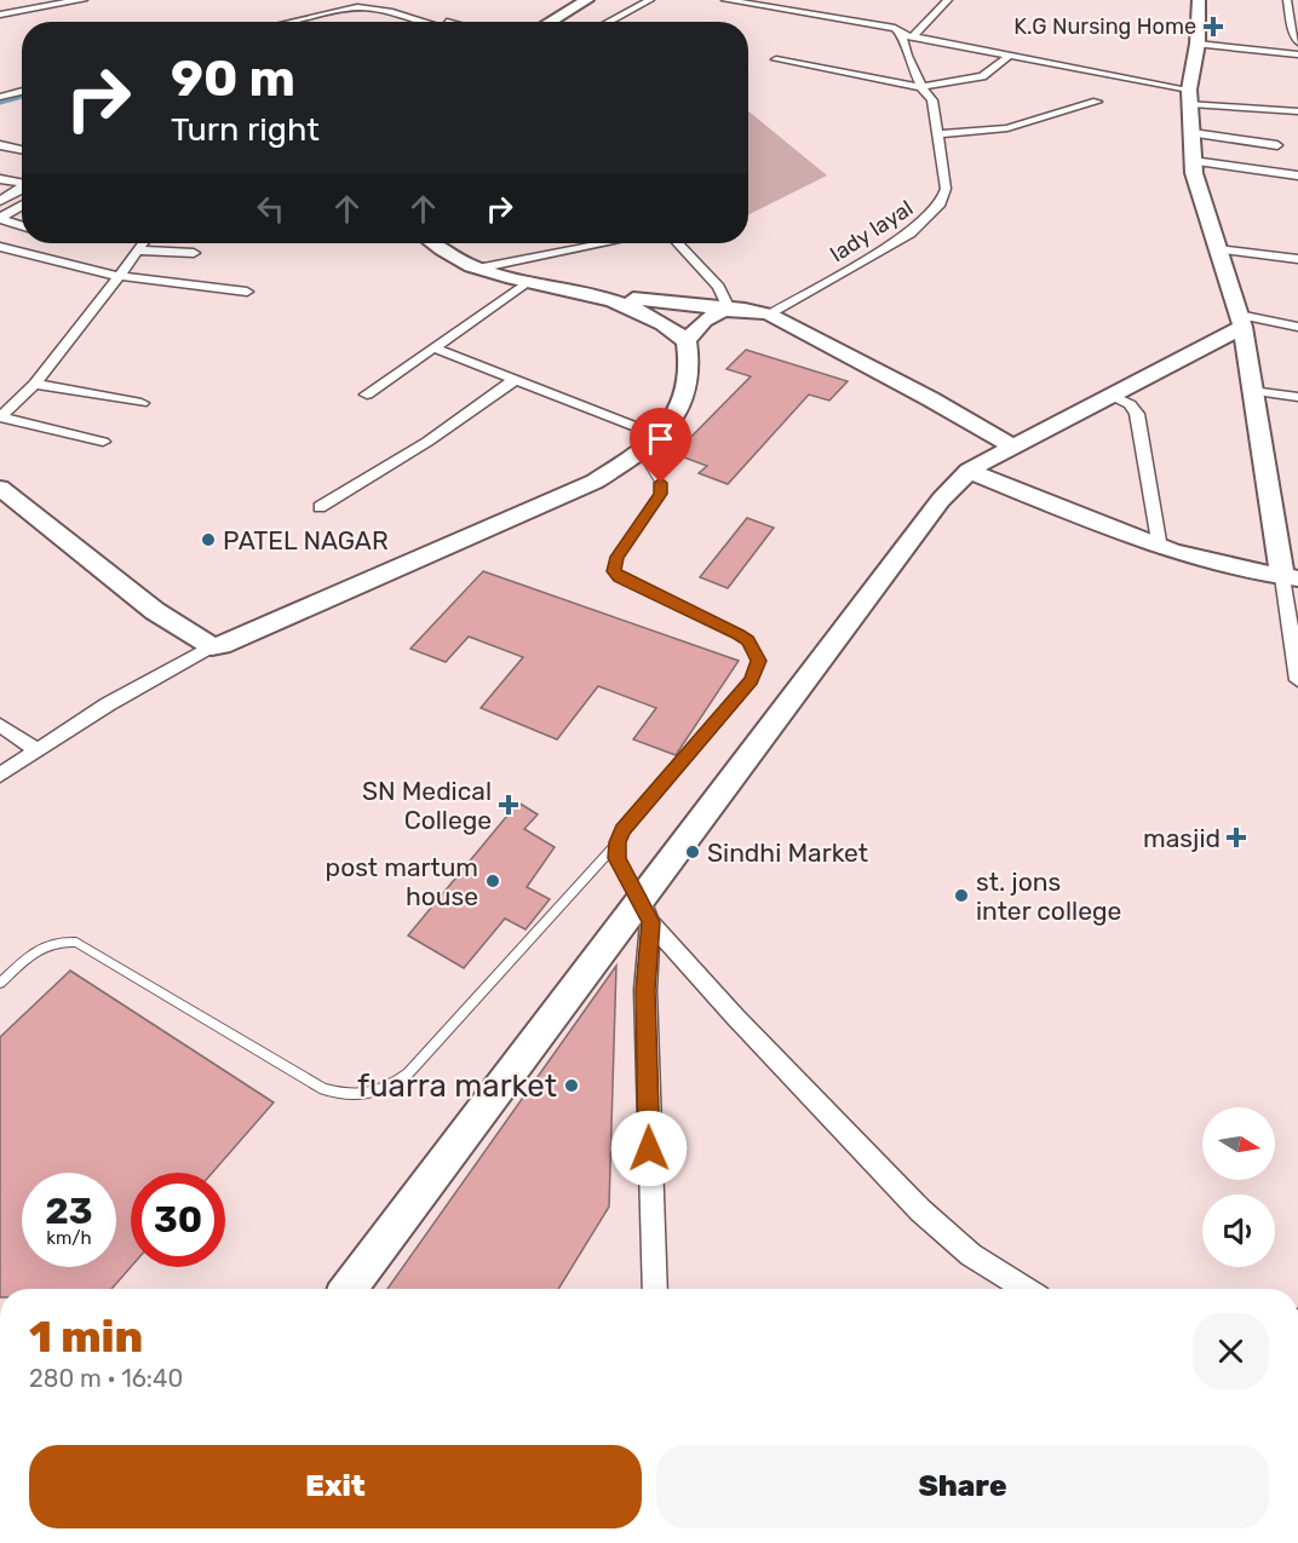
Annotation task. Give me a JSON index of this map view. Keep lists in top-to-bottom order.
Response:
{
  "streets": {
    "street": ["lady layal"]
  },
  "places": {
    "health": ["K.G Nursing Home", "SN Medical College", "masjid"],
    "other": [
      "PATEL NAGAR",
      "Sindhi Market",
      "post martum house",
      "st. jons inter college",
      "fuarra market"
    ]
  },
  "north": "right",
  "page": {
    "turn": ["90 m", "Turn right"],
    "speed": "23 km/h",
    "limit": "30",
    "heading": ["1 min", "280 m · 16:40"],
    "buttons": ["Exit", "Share"]
  }
}
